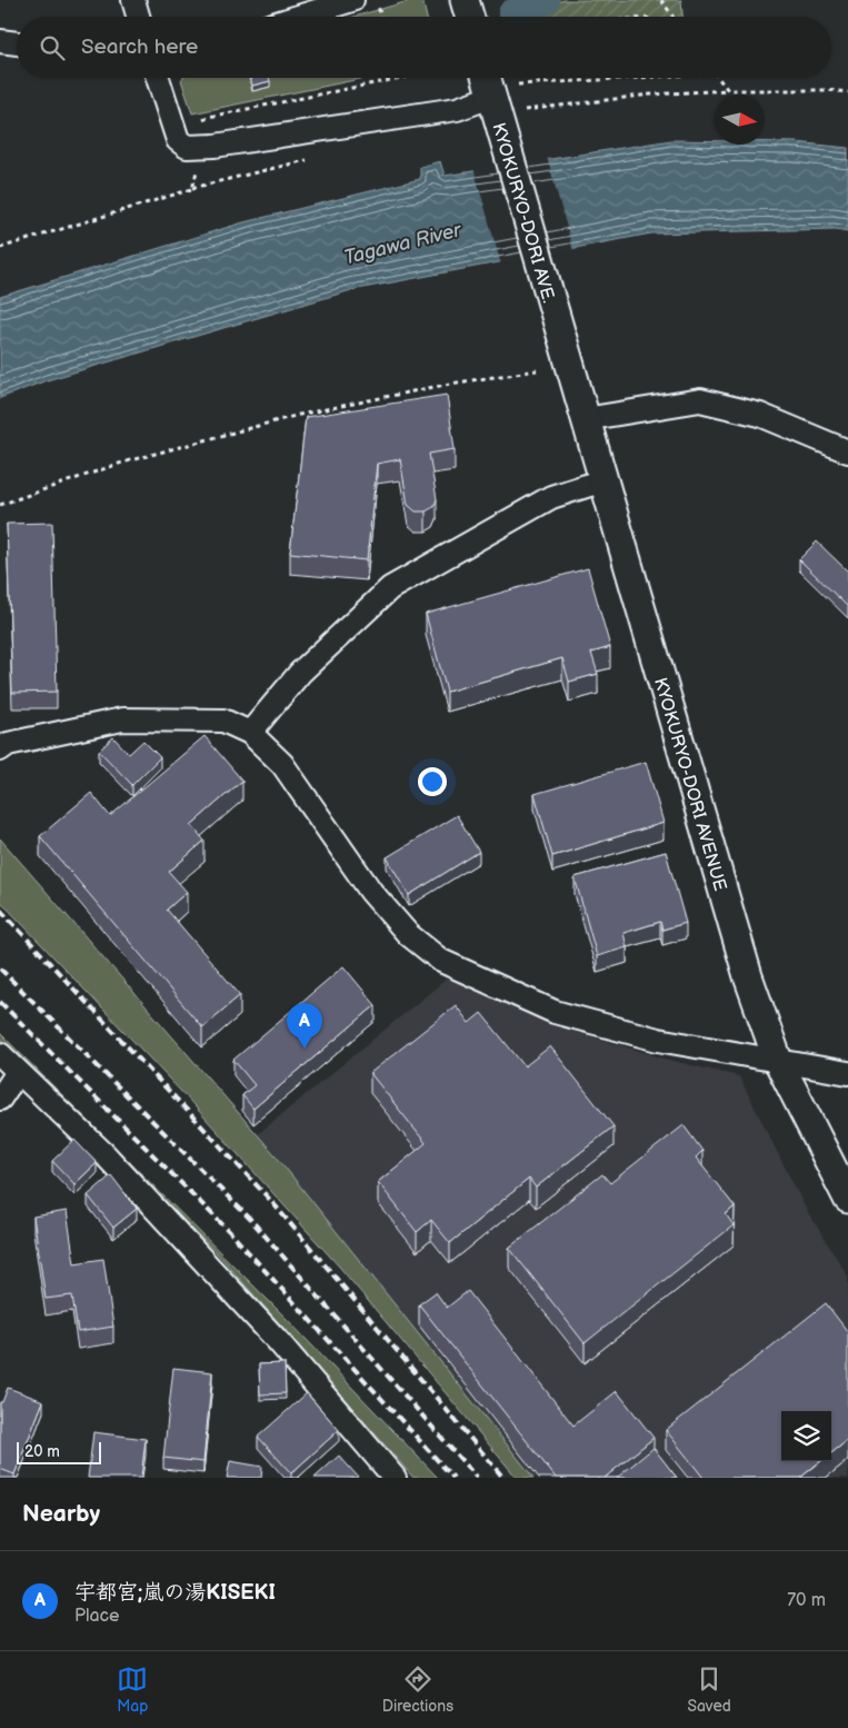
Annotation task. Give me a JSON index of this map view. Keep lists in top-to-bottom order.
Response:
{
  "streets": {
    "street": ["KYOKURYO-DORI AVE.", "KYOKURYO-DORI AVENUE"]
  },
  "crossings": [
    ["KYOKURYO-DORI AVE.", "KYOKURYO-DORI AVENUE"]
  ],
  "water": ["Tagawa River"],
  "scale_bar": "20 m",
  "north": "right",
  "page": {
    "search": "Search here",
    "pins": "A",
    "scale": "20 m",
    "heading": "Nearby",
    "list": [
      {
        "mark": "A",
        "name": "宇都宮;嵐の湯KISEKI",
        "note": "Place",
        "value": "70 m"
      }
    ],
    "nav": ["Map", "Directions", "Saved"]
  }
}
